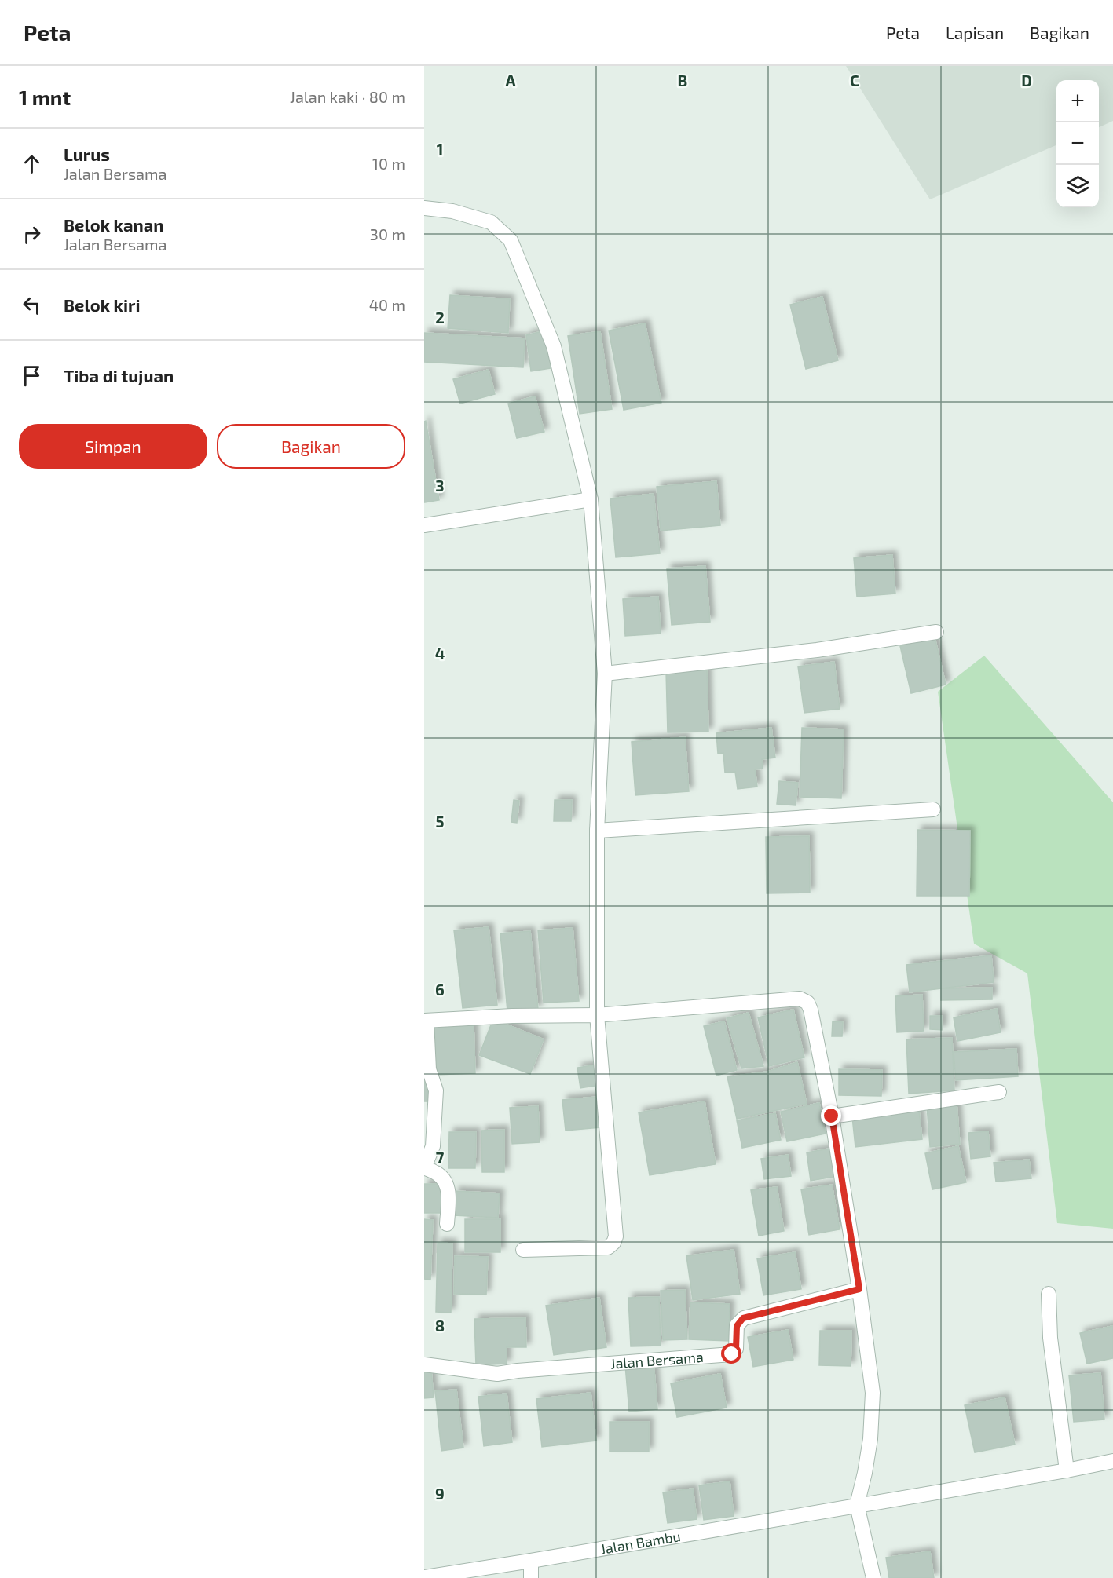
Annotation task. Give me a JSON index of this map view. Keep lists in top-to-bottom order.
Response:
{
  "streets": {
    "street": ["Jalan Bersama", "Jalan Bambu"]
  },
  "page": {
    "header": "Peta",
    "nav": ["Peta", "Lapisan", "Bagikan"],
    "heading": ["1 mnt", "Jalan kaki · 80 m"],
    "map_buttons": ["+", "−"],
    "list": [
      ["Lurus", "Jalan Bersama", "10 m"],
      ["Belok kanan", "Jalan Bersama", "30 m"],
      ["Belok kiri", "40 m"],
      "Tiba di tujuan"
    ],
    "buttons": ["Simpan", "Bagikan"]
  },
  "grid": {
    "columns": [
      "A",
      "B",
      "C",
      "D"
    ],
    "rows": [
      "1",
      "2",
      "3",
      "4",
      "5",
      "6",
      "7",
      "8",
      "9"
    ]
  }
}
